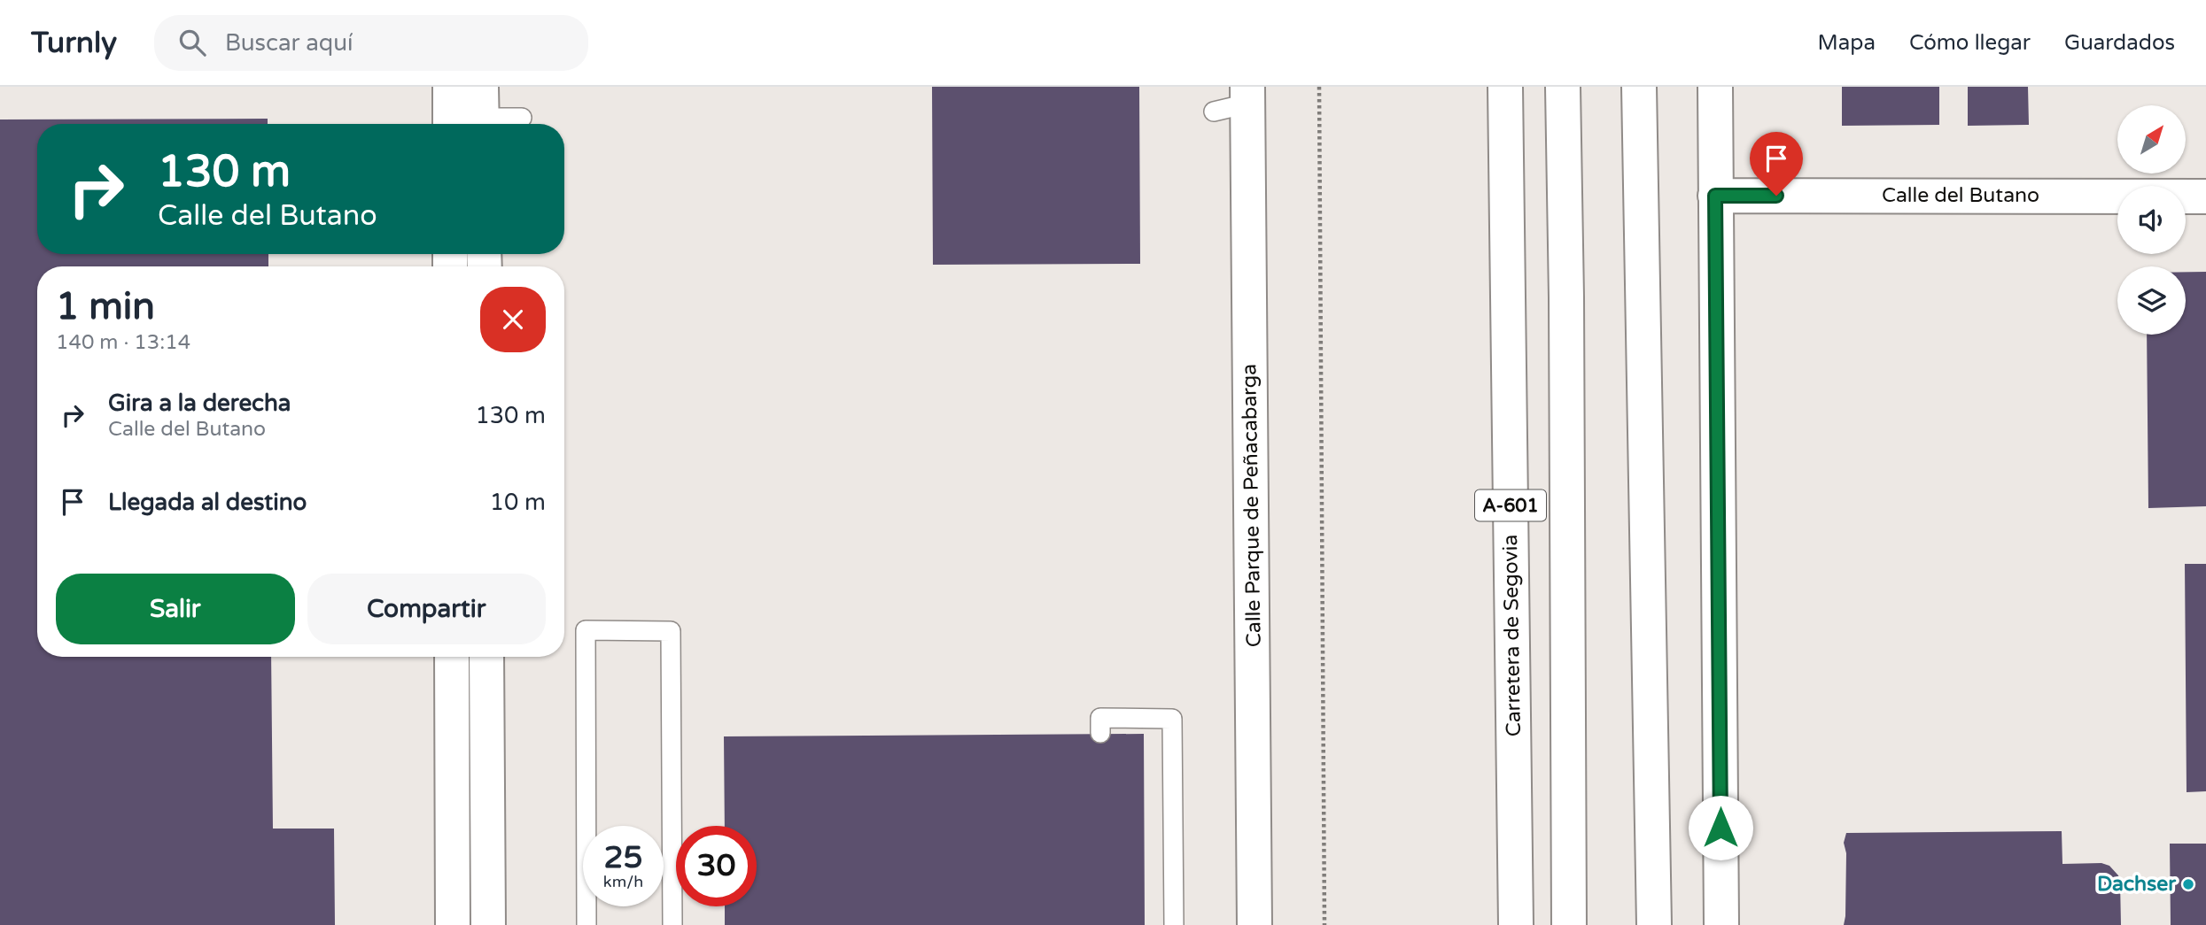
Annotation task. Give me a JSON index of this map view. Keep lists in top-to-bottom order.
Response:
{
  "streets": {
    "main road": [
      "Calle del Butano",
      "Calle Parque de Peñacabarga",
      "A-601",
      "Carretera de Segovia"
    ]
  },
  "places": ["Dachser"],
  "north": "top right",
  "page": {
    "header": "Turnly",
    "search": "Buscar aquí",
    "nav": ["Mapa", "Cómo llegar", "Guardados"],
    "turn": ["130 m", "Calle del Butano"],
    "heading": ["1 min", "140 m · 13:14"],
    "list": [
      {
        "name": "Gira a la derecha",
        "note": "Calle del Butano",
        "value": "130 m"
      },
      {
        "name": "Llegada al destino",
        "value": "10 m"
      }
    ],
    "buttons": ["Salir", "Compartir"],
    "speed": "25 km/h",
    "limit": "30"
  }
}
